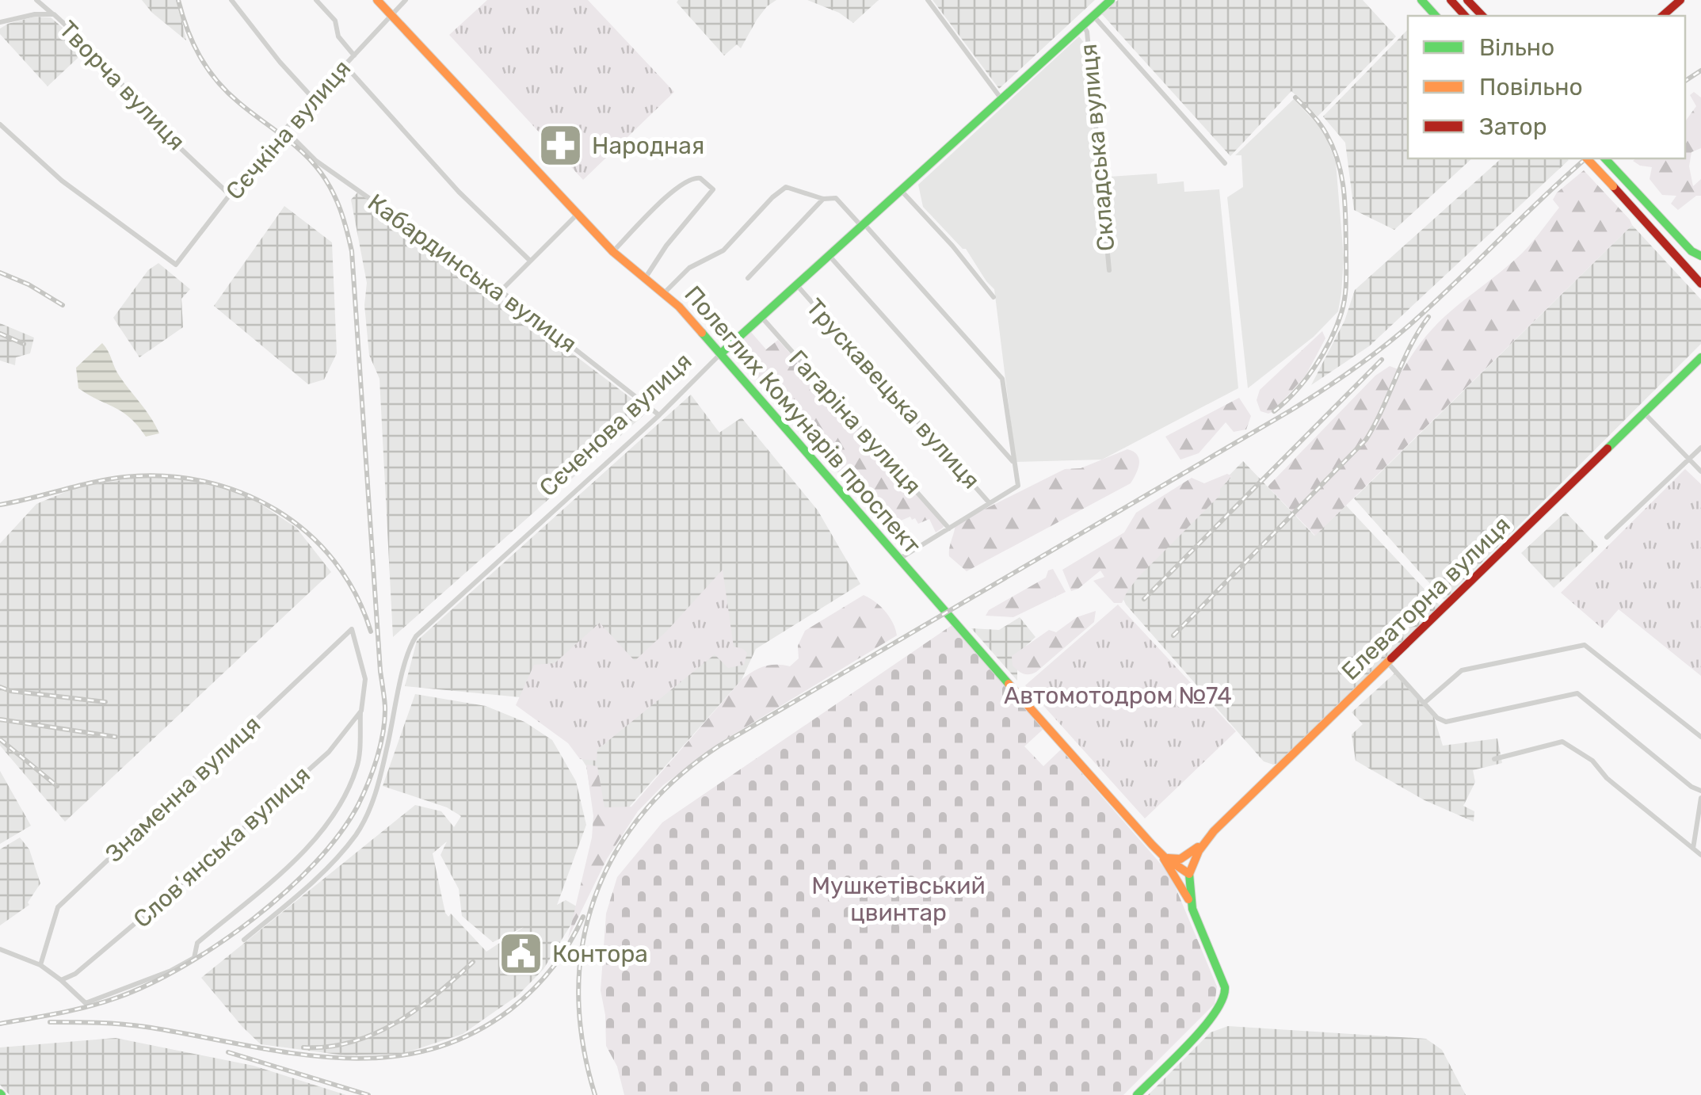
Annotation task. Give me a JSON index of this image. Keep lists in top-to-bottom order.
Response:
{
  "streets": {
    "main road": ["Полеглих Комунарів проспект", "Сєченова вулиця", "Елеваторна вулиця"],
    "street": [
      "Творча вулиця",
      "Сєчкіна вулиця",
      "Складська вулиця",
      "Кабардинська вулиця",
      "Трускавецька вулиця",
      "Гагаріна вулиця",
      "Знаменна вулиця",
      "Слов’янська вулиця"
    ]
  },
  "crossings": [
    ["Творча вулиця", "Сєчкіна вулиця"],
    ["Сєчкіна вулиця", "Кабардинська вулиця"],
    ["Сєчкіна вулиця", "Полеглих Комунарів проспект"],
    ["Складська вулиця", "Сєченова вулиця"],
    ["Кабардинська вулиця", "Сєченова вулиця"],
    ["Трускавецька вулиця", "Сєченова вулиця"],
    ["Полеглих Комунарів проспект", "Сєченова вулиця"],
    ["Полеглих Комунарів проспект", "Елеваторна вулиця"],
    ["Гагаріна вулиця", "Сєченова вулиця"],
    ["Знаменна вулиця", "Слов’янська вулиця"]
  ],
  "parks": ["Автомотодром №74", "Мушкетівський цвинтар"],
  "places": {
    "pharmacy": ["Народная"],
    "public building": ["Контора"]
  },
  "legend": ["Вільно", "Повільно", "Затор"]
}
